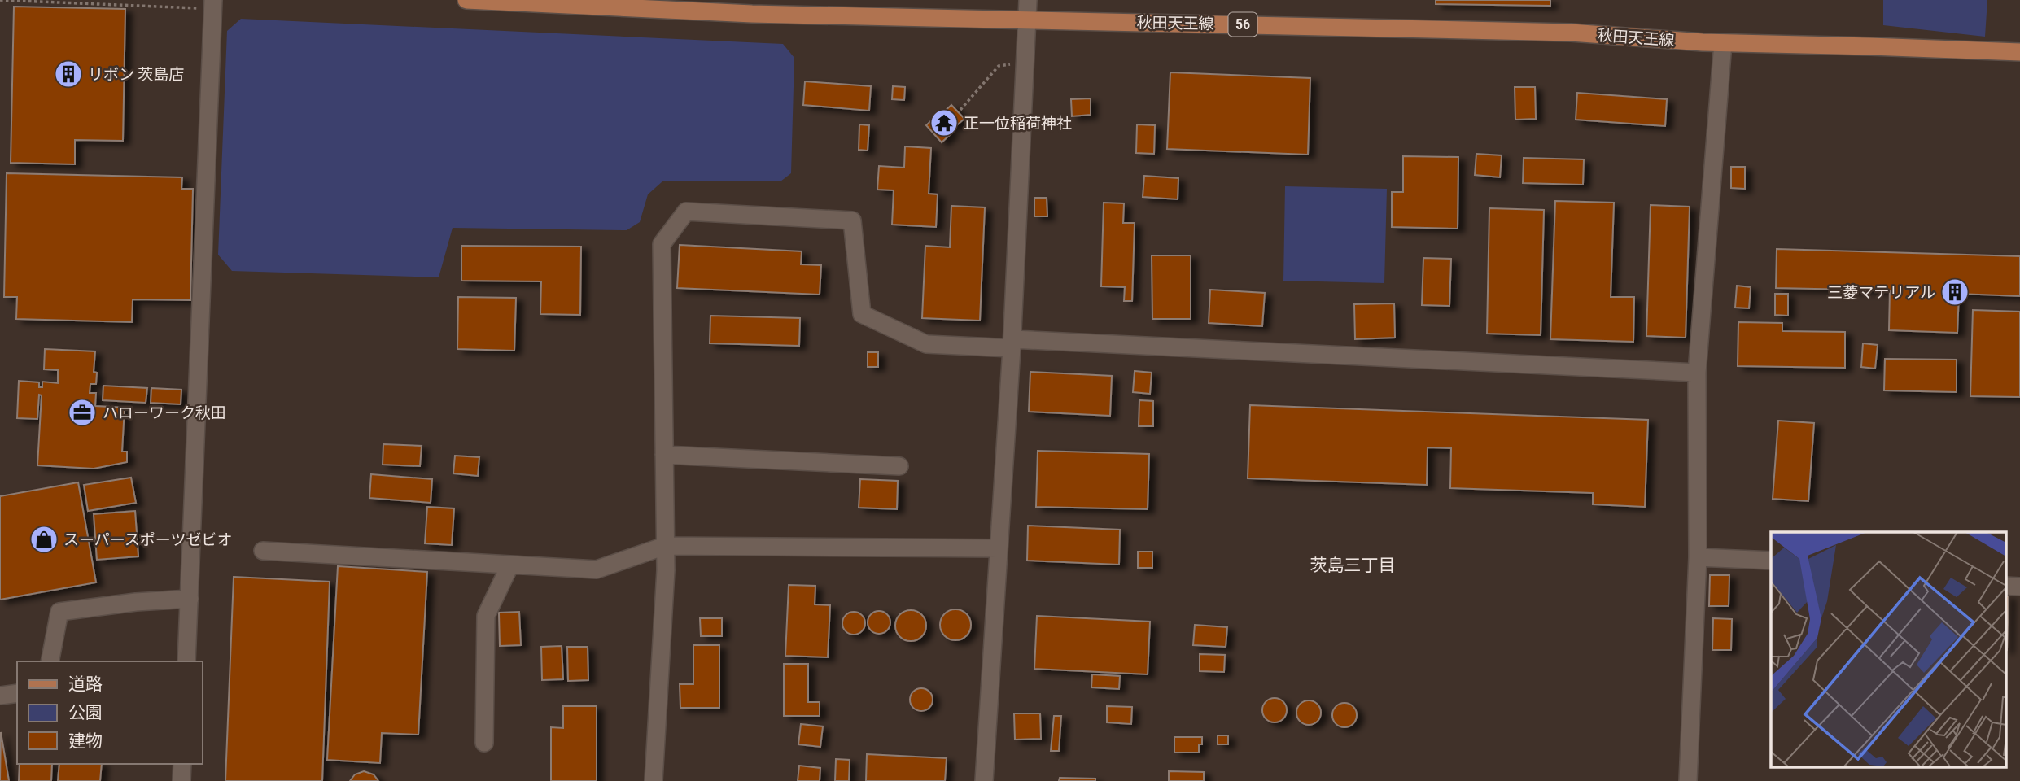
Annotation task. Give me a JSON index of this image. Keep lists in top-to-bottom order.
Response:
{
  "streets": {
    "main road": ["秋田天王線", "56"]
  },
  "districts": ["茨島三丁目"],
  "places": {
    "building": ["リボン 茨島店", "三菱マテリアル"],
    "temple": ["正一位稲荷神社"],
    "office": ["ハローワーク秋田"],
    "shop": ["スーパースポーツゼビオ"]
  },
  "legend": ["道路", "公園", "建物"]
}
